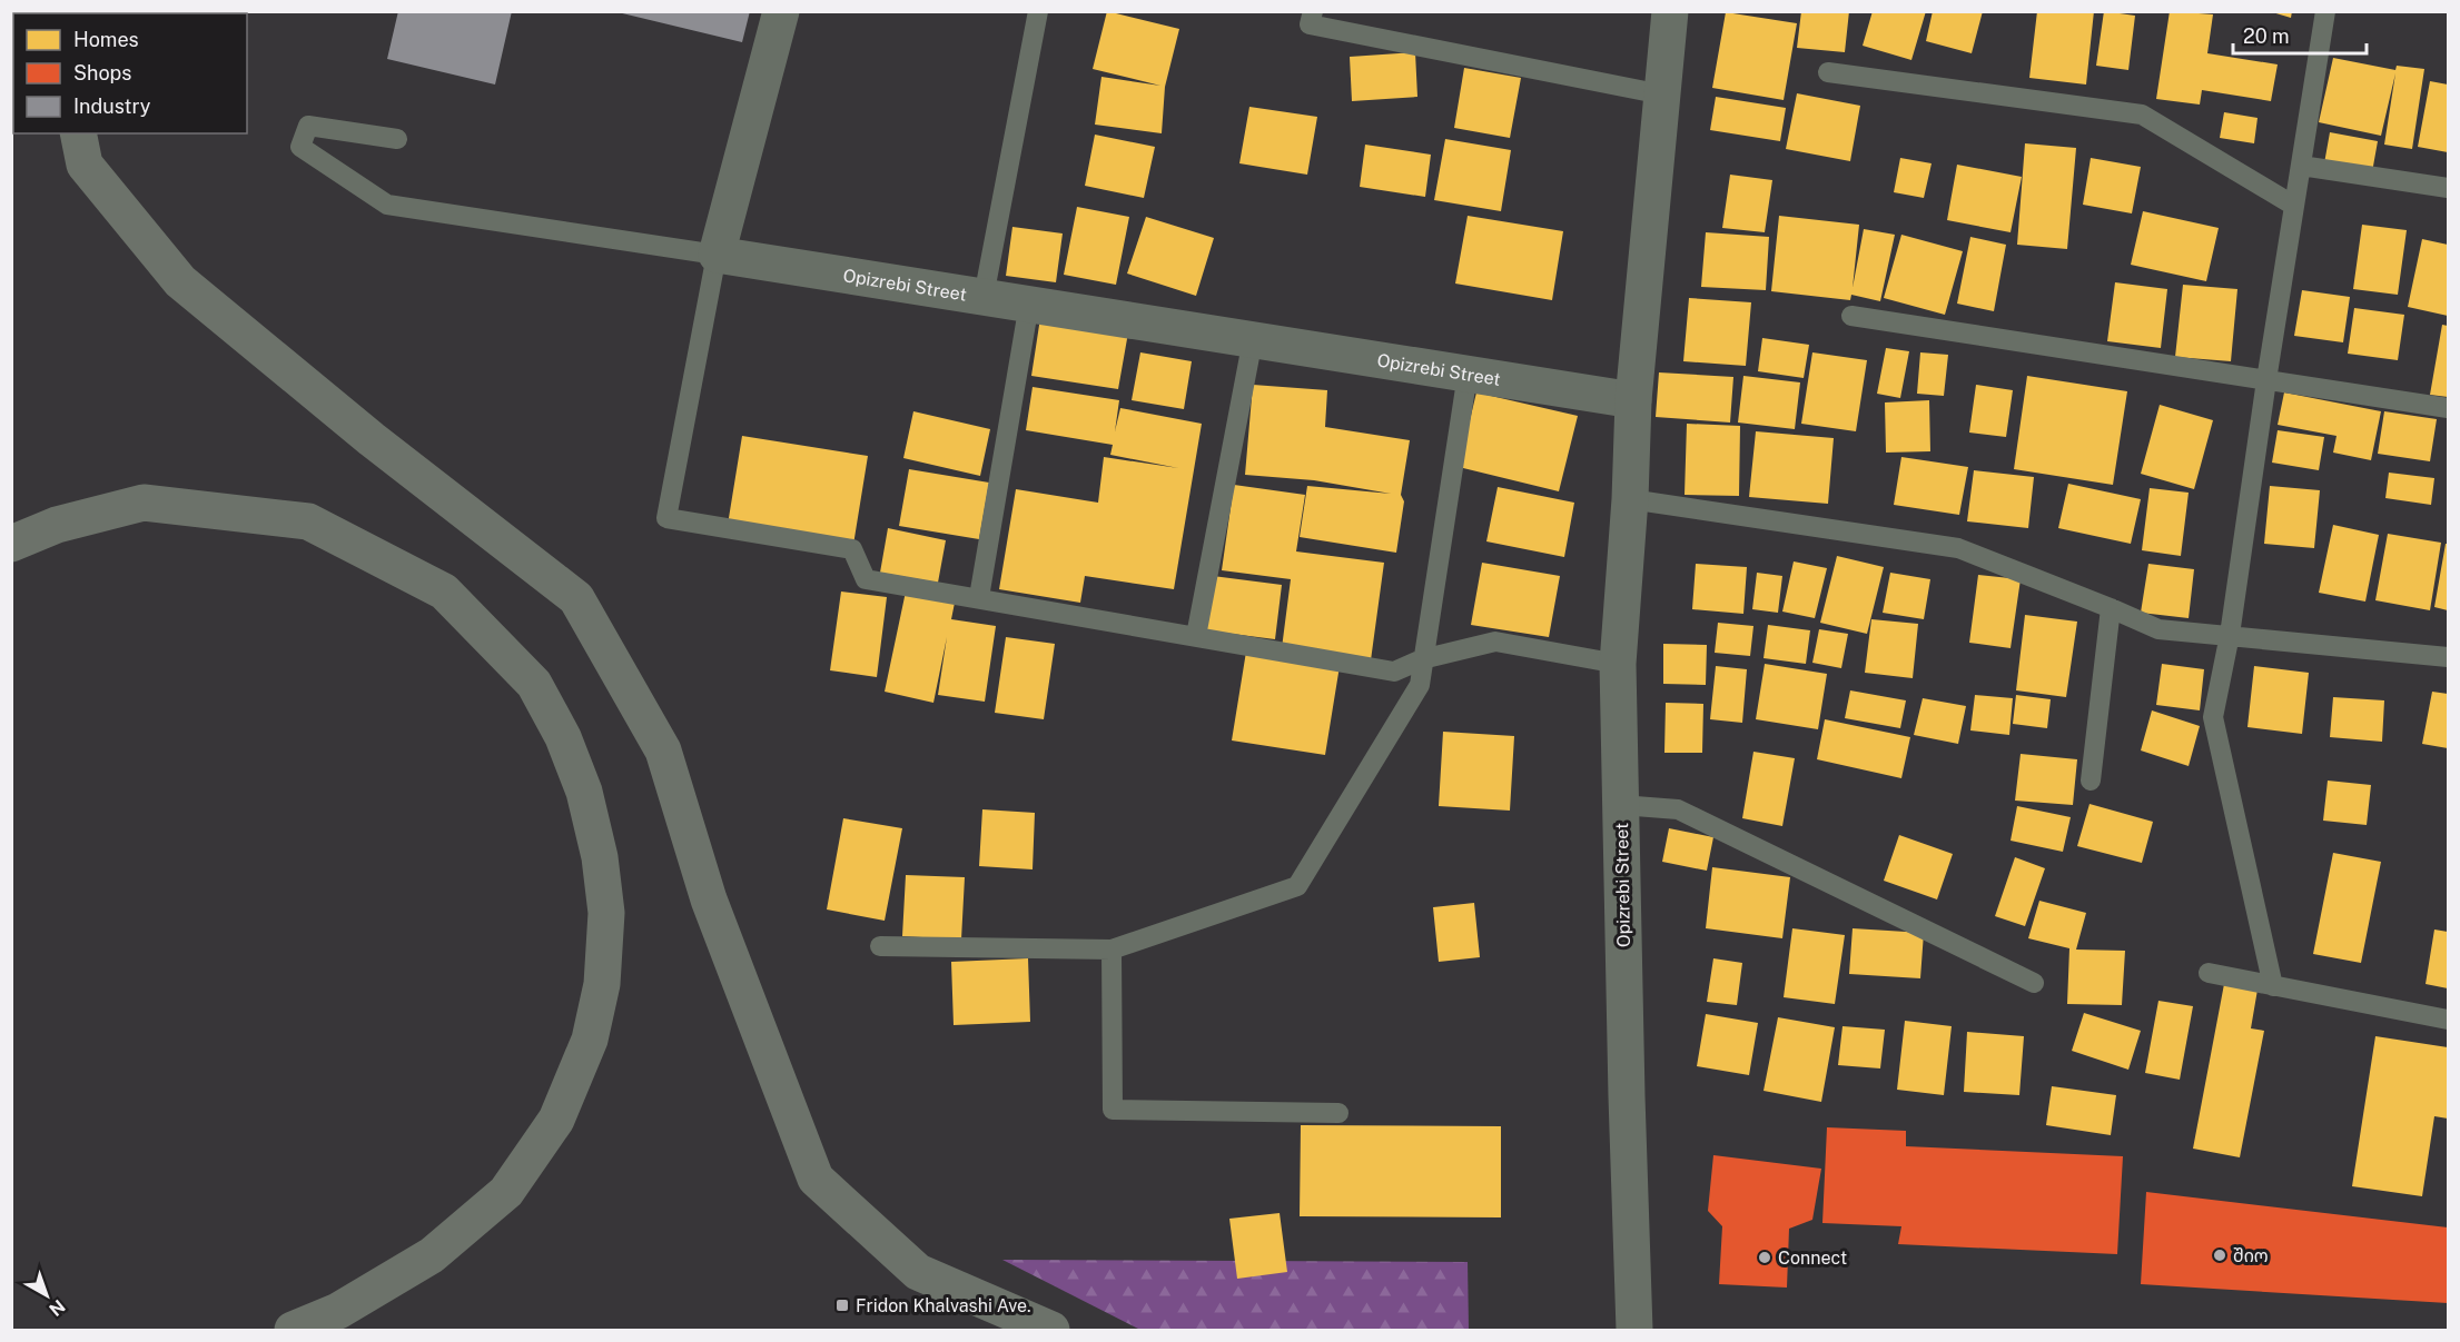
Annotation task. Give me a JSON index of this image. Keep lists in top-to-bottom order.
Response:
{
  "streets": {
    "street": ["Opizrebi Street"]
  },
  "places": {
    "other": ["შიო", "Connect"],
    "transit": ["Fridon Khalvashi Ave."]
  },
  "legend": ["Homes", "Shops", "Industry"],
  "scale_bar": "20 m",
  "north": "bottom right"
}
